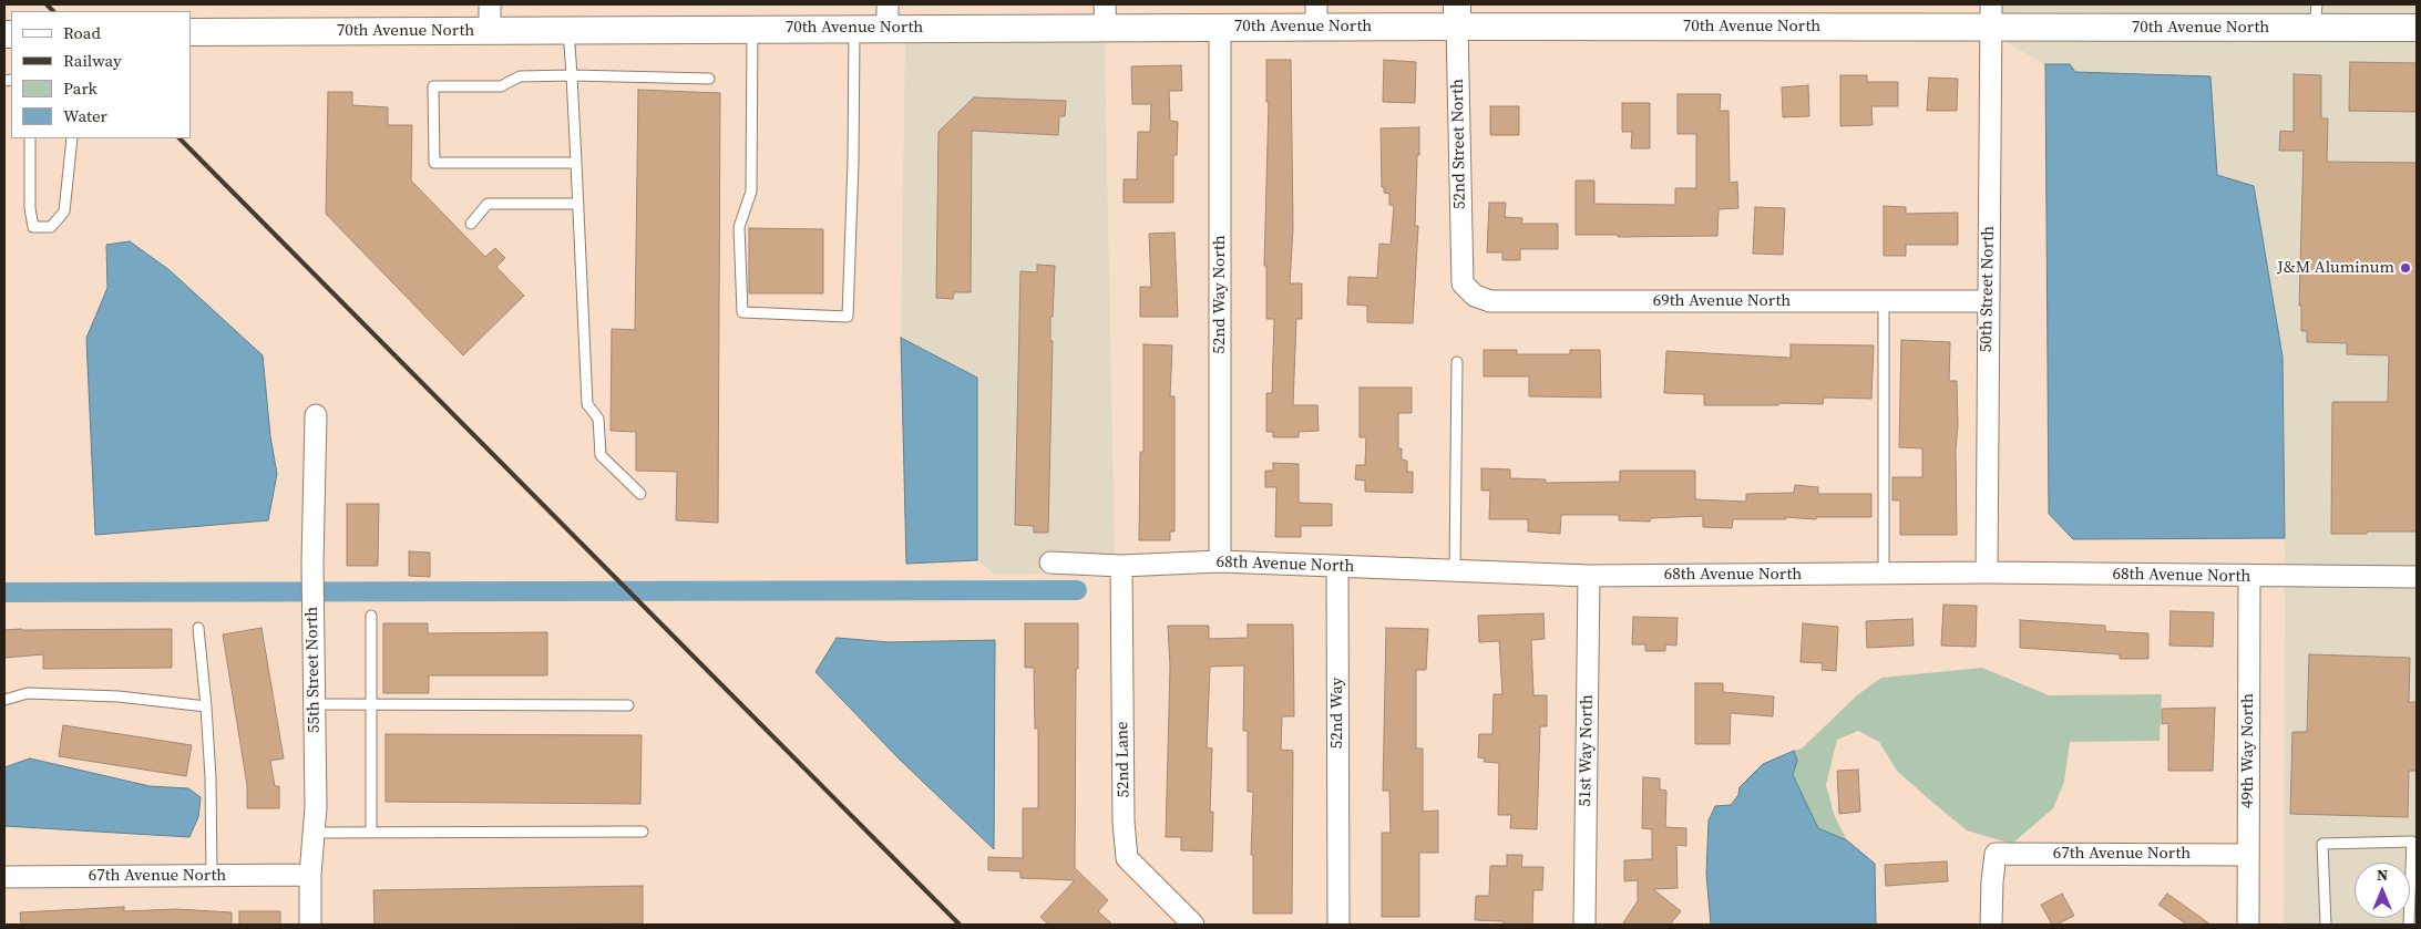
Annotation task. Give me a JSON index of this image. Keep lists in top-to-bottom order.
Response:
{
  "streets": {
    "street": [
      "70th Avenue North",
      "52nd Street North",
      "50th Street North",
      "52nd Way North",
      "69th Avenue North",
      "68th Avenue North",
      "55th Street North",
      "52nd Way",
      "51st Way North",
      "49th Way North",
      "52nd Lane",
      "67th Avenue North"
    ]
  },
  "crossings": [
    ["70th Avenue North", "52nd Street North"],
    ["70th Avenue North", "50th Street North"],
    ["70th Avenue North", "52nd Way North"],
    ["52nd Street North", "69th Avenue North"],
    ["50th Street North", "69th Avenue North"],
    ["50th Street North", "68th Avenue North"],
    ["52nd Way North", "68th Avenue North"],
    ["68th Avenue North", "52nd Way"],
    ["68th Avenue North", "51st Way North"],
    ["68th Avenue North", "49th Way North"],
    ["68th Avenue North", "52nd Lane"],
    ["55th Street North", "67th Avenue North"],
    ["49th Way North", "67th Avenue North"]
  ],
  "places": ["J&M Aluminum"],
  "legend": [
    "Road",
    "Railway",
    "Park",
    "Water"
  ],
  "north": "top"
}
